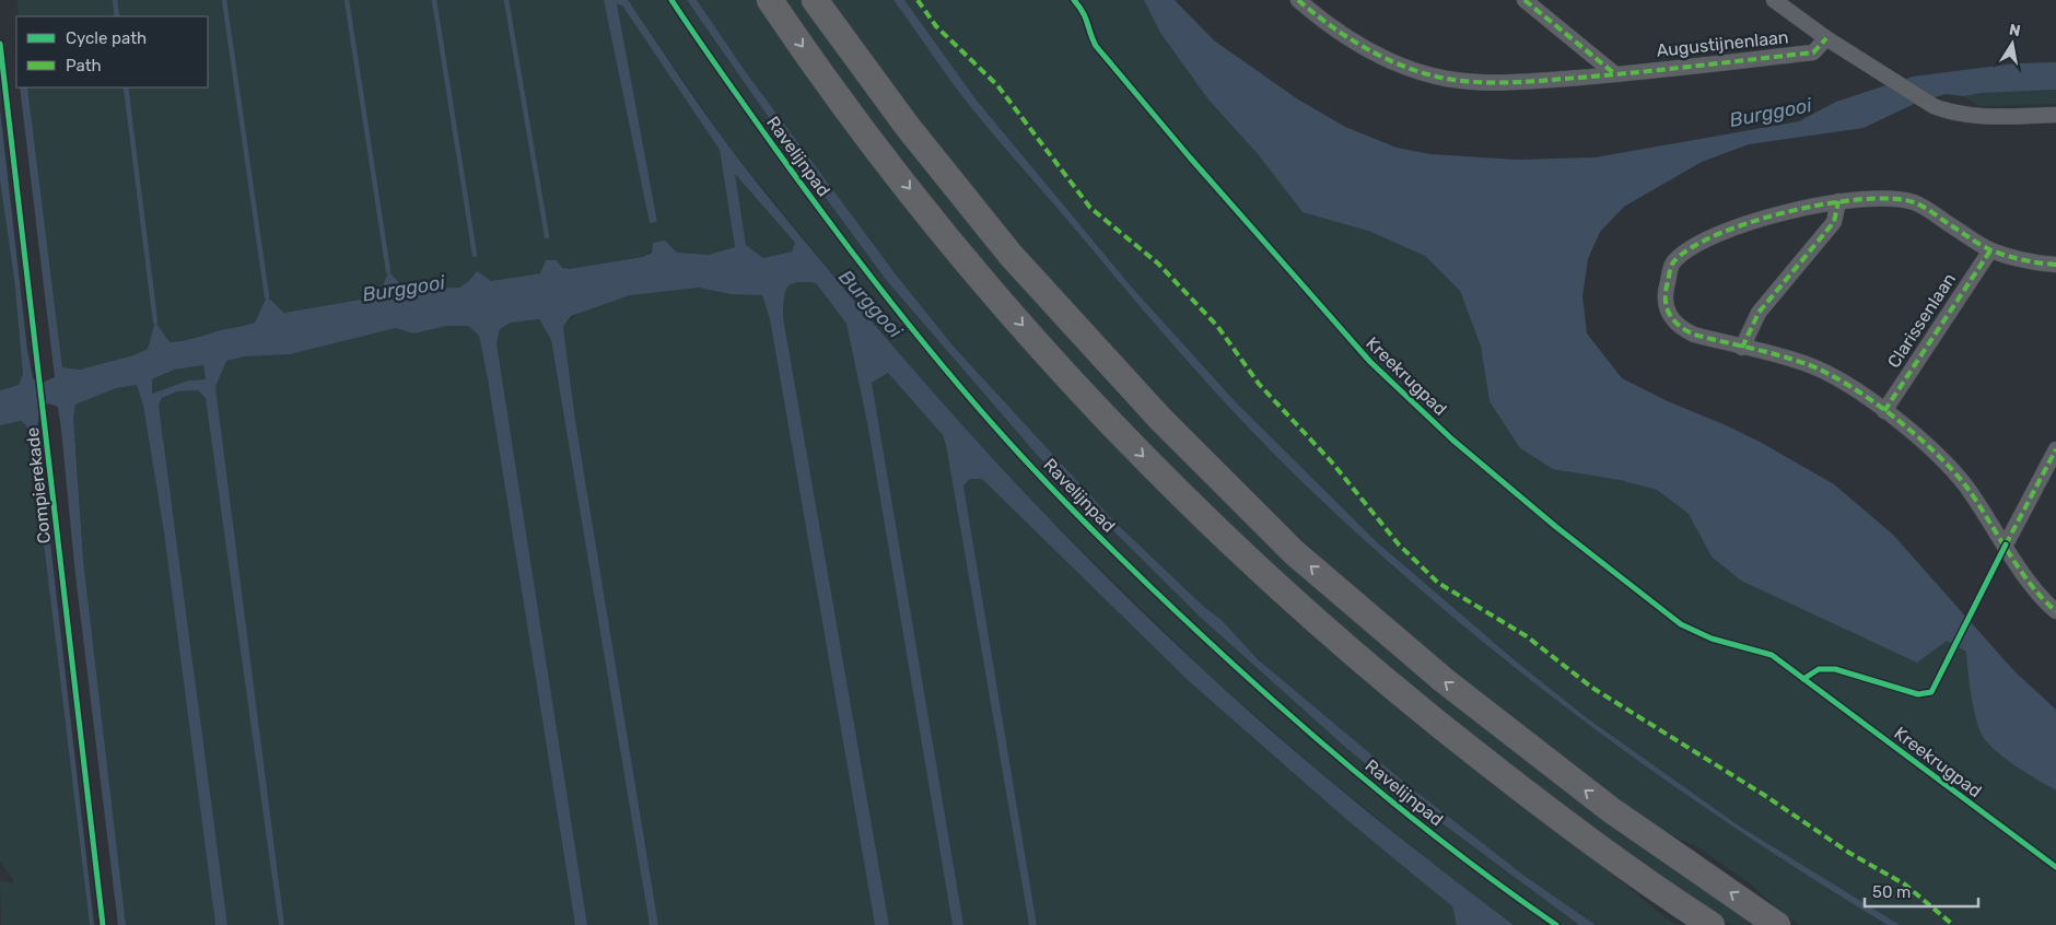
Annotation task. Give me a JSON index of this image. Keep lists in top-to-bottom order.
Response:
{
  "streets": {
    "street": ["Augustijnenlaan", "Clarissenlaan"],
    "cycle path": ["Ravelijnpad", "Kreekrugpad", "Compierekade"]
  },
  "water": ["Burggooi"],
  "legend": ["Cycle path", "Path"],
  "scale_bar": "50 m",
  "north": "top"
}
